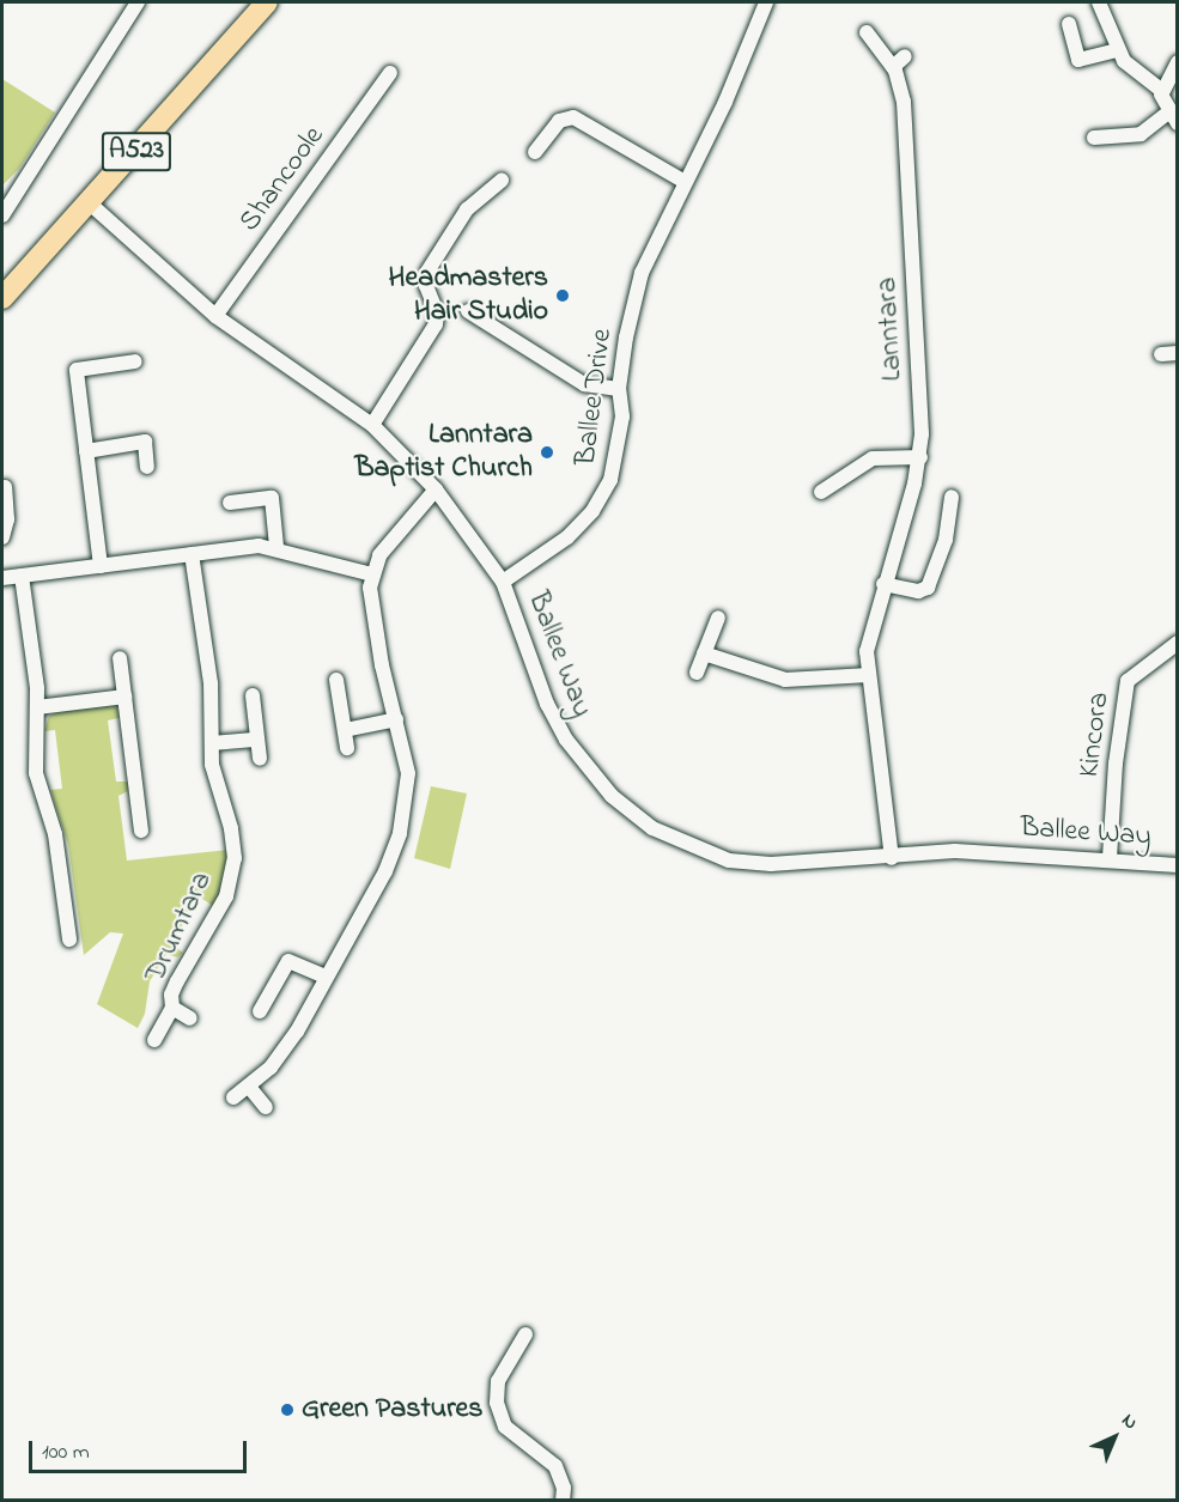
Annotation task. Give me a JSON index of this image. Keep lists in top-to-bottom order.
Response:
{
  "streets": {
    "main road": ["A523"],
    "street": [
      "Shancoole",
      "Lanntara",
      "Ballee Drive",
      "Ballee Way",
      "Kincora",
      "Drumtara"
    ]
  },
  "crossings": [
    ["A523", "Ballee Way"],
    ["Shancoole", "Ballee Way"],
    ["Lanntara", "Ballee Way"],
    ["Ballee Drive", "Ballee Way"],
    ["Ballee Way", "Kincora"]
  ],
  "places": ["Headmasters Hair Studio", "Lanntara Baptist Church", "Green Pastures"],
  "scale_bar": "100 m",
  "north": "top right"
}
